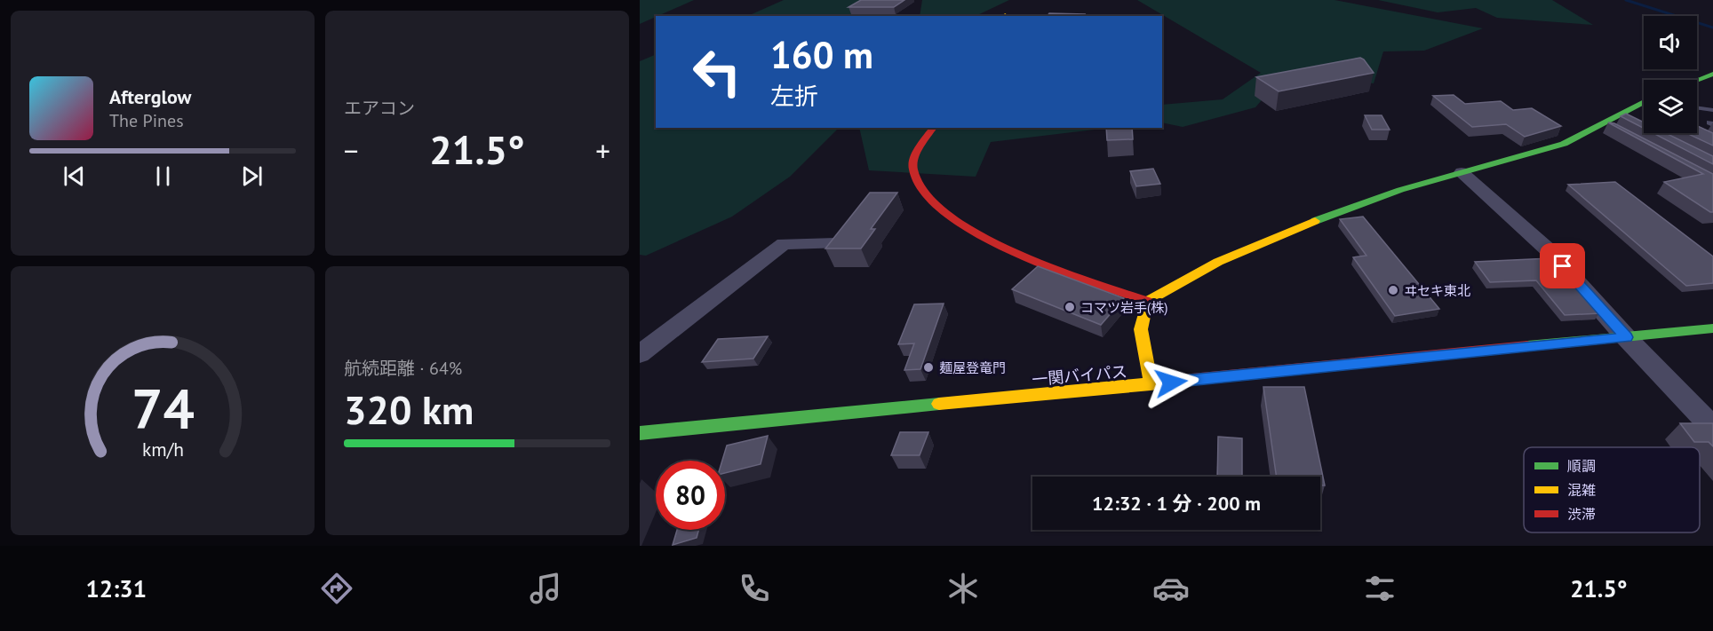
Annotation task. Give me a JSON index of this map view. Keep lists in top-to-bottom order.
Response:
{
  "streets": {
    "main road": ["一関バイパス"]
  },
  "places": ["ヰセキ東北", "コマツ岩手(株)", "麺屋登竜門"],
  "legend": ["順調", "混雑", "渋滞"],
  "page": {
    "tile": [
      "エアコン",
      ["航続距離 · 64%", "320 km"]
    ],
    "turn": ["160 m", "左折"],
    "song": ["Afterglow", "The Pines"],
    "heat": ["−", "21.5°", "+"],
    "limit": "80",
    "trip": "12:32 · 1 分 · 200 m",
    "tabs": ["12:31", "21.5°"],
    "gauge": ["74", "km/h"]
  }
}
